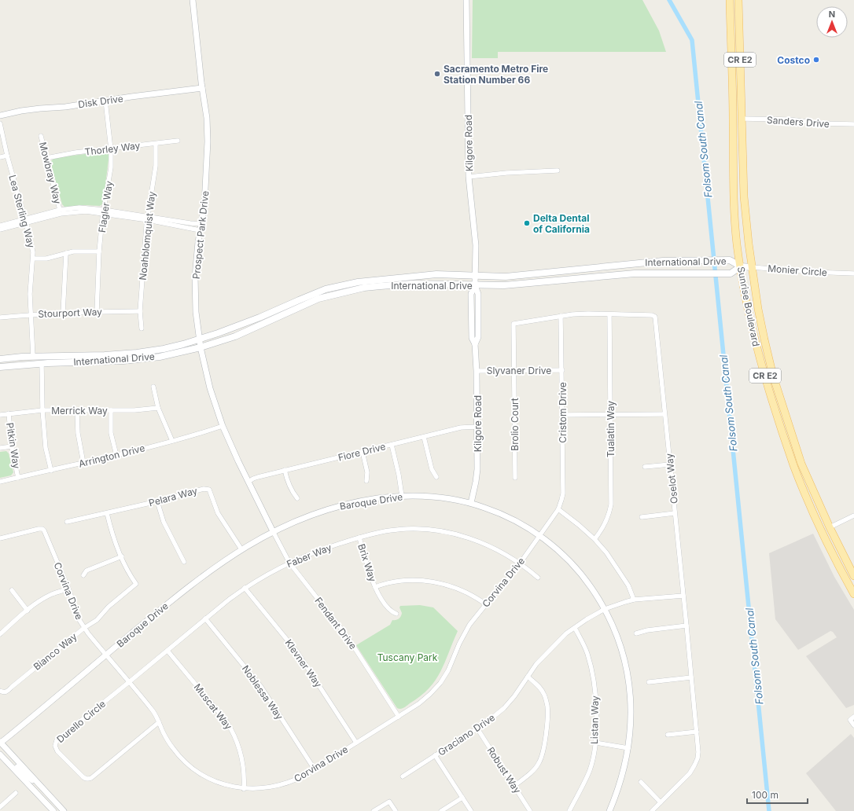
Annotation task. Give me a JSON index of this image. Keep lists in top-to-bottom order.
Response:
{
  "streets": {
    "main road": [
      "CR E2",
      "International Drive",
      "Monier Circle",
      "Sunrise Boulevard"
    ],
    "street": [
      "Disk Drive",
      "Sanders Drive",
      "Kilgore Road",
      "Thorley Way",
      "Mowbray Way",
      "Flagler Way",
      "Lea Sterling Way",
      "Prospect Park Drive",
      "Noahblomquist Way",
      "Stourport Way",
      "Slyvaner Drive",
      "Merrick Way",
      "Cristom Drive",
      "Brolio Court",
      "Tualatin Way",
      "Pitkin Way",
      "Fiore Drive",
      "Arrington Drive",
      "Oselot Way",
      "Pelara Way",
      "Baroque Drive",
      "Faber Way",
      "Brix Way",
      "Corvina Drive",
      "Fendant Drive",
      "Bianco Way",
      "Klevner Way",
      "Noblessa Way",
      "Muscat Way",
      "Listan Way",
      "Durello Circle",
      "Graciano Drive",
      "Robust Way"
    ]
  },
  "crossings": [
    ["Disk Drive", "Flagler Way"],
    ["Disk Drive", "Prospect Park Drive"],
    ["Sanders Drive", "Sunrise Boulevard"],
    ["Kilgore Road", "International Drive"],
    ["Kilgore Road", "Slyvaner Drive"],
    ["Kilgore Road", "Fiore Drive"],
    ["Kilgore Road", "Baroque Drive"],
    ["Thorley Way", "Mowbray Way"],
    ["Thorley Way", "Flagler Way"],
    ["Thorley Way", "Noahblomquist Way"],
    ["Flagler Way", "Stourport Way"],
    ["Lea Sterling Way", "International Drive"],
    ["Lea Sterling Way", "Stourport Way"],
    ["Prospect Park Drive", "International Drive"],
    ["Prospect Park Drive", "Fiore Drive"],
    ["Prospect Park Drive", "Arrington Drive"],
    ["Prospect Park Drive", "Baroque Drive"],
    ["Prospect Park Drive", "Fendant Drive"],
    ["Noahblomquist Way", "Stourport Way"],
    ["International Drive", "Monier Circle"],
    ["International Drive", "Sunrise Boulevard"],
    ["Monier Circle", "Sunrise Boulevard"],
    ["Slyvaner Drive", "Cristom Drive"],
    ["Slyvaner Drive", "Brolio Court"],
    ["Slyvaner Drive", "Oselot Way"],
    ["Merrick Way", "Pitkin Way"],
    ["Cristom Drive", "Oselot Way"],
    ["Cristom Drive", "Corvina Drive"],
    ["Brolio Court", "Oselot Way"],
    ["Tualatin Way", "Oselot Way"],
    ["Pitkin Way", "Arrington Drive"],
    ["Oselot Way", "Graciano Drive"],
    ["Pelara Way", "Baroque Drive"],
    ["Pelara Way", "Bianco Way"],
    ["Baroque Drive", "Corvina Drive"],
    ["Baroque Drive", "Fendant Drive"],
    ["Baroque Drive", "Graciano Drive"],
    ["Faber Way", "Brix Way"],
    ["Faber Way", "Corvina Drive"],
    ["Faber Way", "Fendant Drive"],
    ["Faber Way", "Klevner Way"],
    ["Faber Way", "Noblessa Way"],
    ["Faber Way", "Muscat Way"],
    ["Faber Way", "Durello Circle"],
    ["Corvina Drive", "Fendant Drive"],
    ["Corvina Drive", "Bianco Way"],
    ["Corvina Drive", "Klevner Way"],
    ["Corvina Drive", "Noblessa Way"],
    ["Corvina Drive", "Muscat Way"],
    ["Corvina Drive", "Durello Circle"],
    ["Listan Way", "Graciano Drive"],
    ["Graciano Drive", "Robust Way"]
  ],
  "water": ["Folsom South Canal"],
  "parks": ["Tuscany Park"],
  "places": ["Costco", "Sacramento Metro Fire Station Number 66", "Delta Dental of California"],
  "scale_bar": "100 m",
  "north": "top"
}
